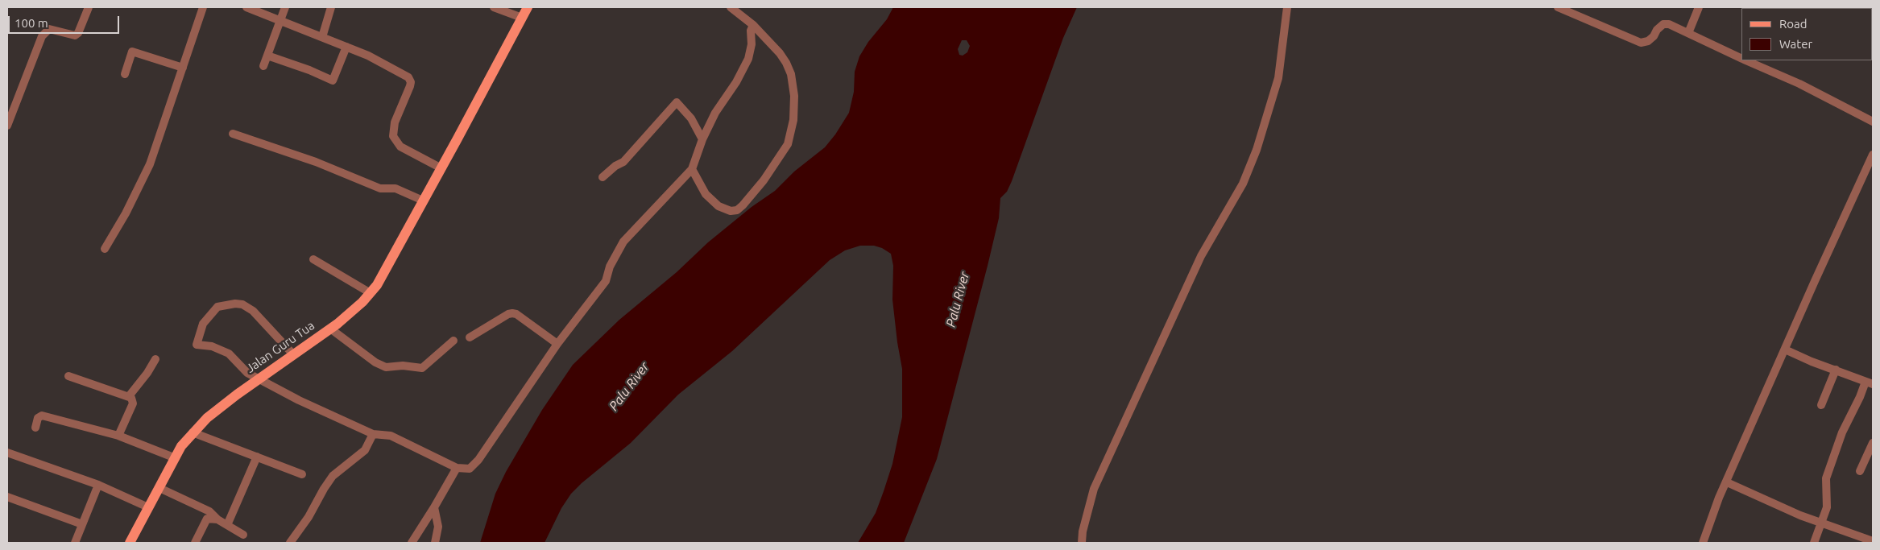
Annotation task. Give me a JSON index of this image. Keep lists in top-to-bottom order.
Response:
{
  "streets": {
    "main road": ["Jalan Guru Tua"]
  },
  "water": ["Palu River"],
  "legend": ["Road", "Water"],
  "scale_bar": "100 m"
}
